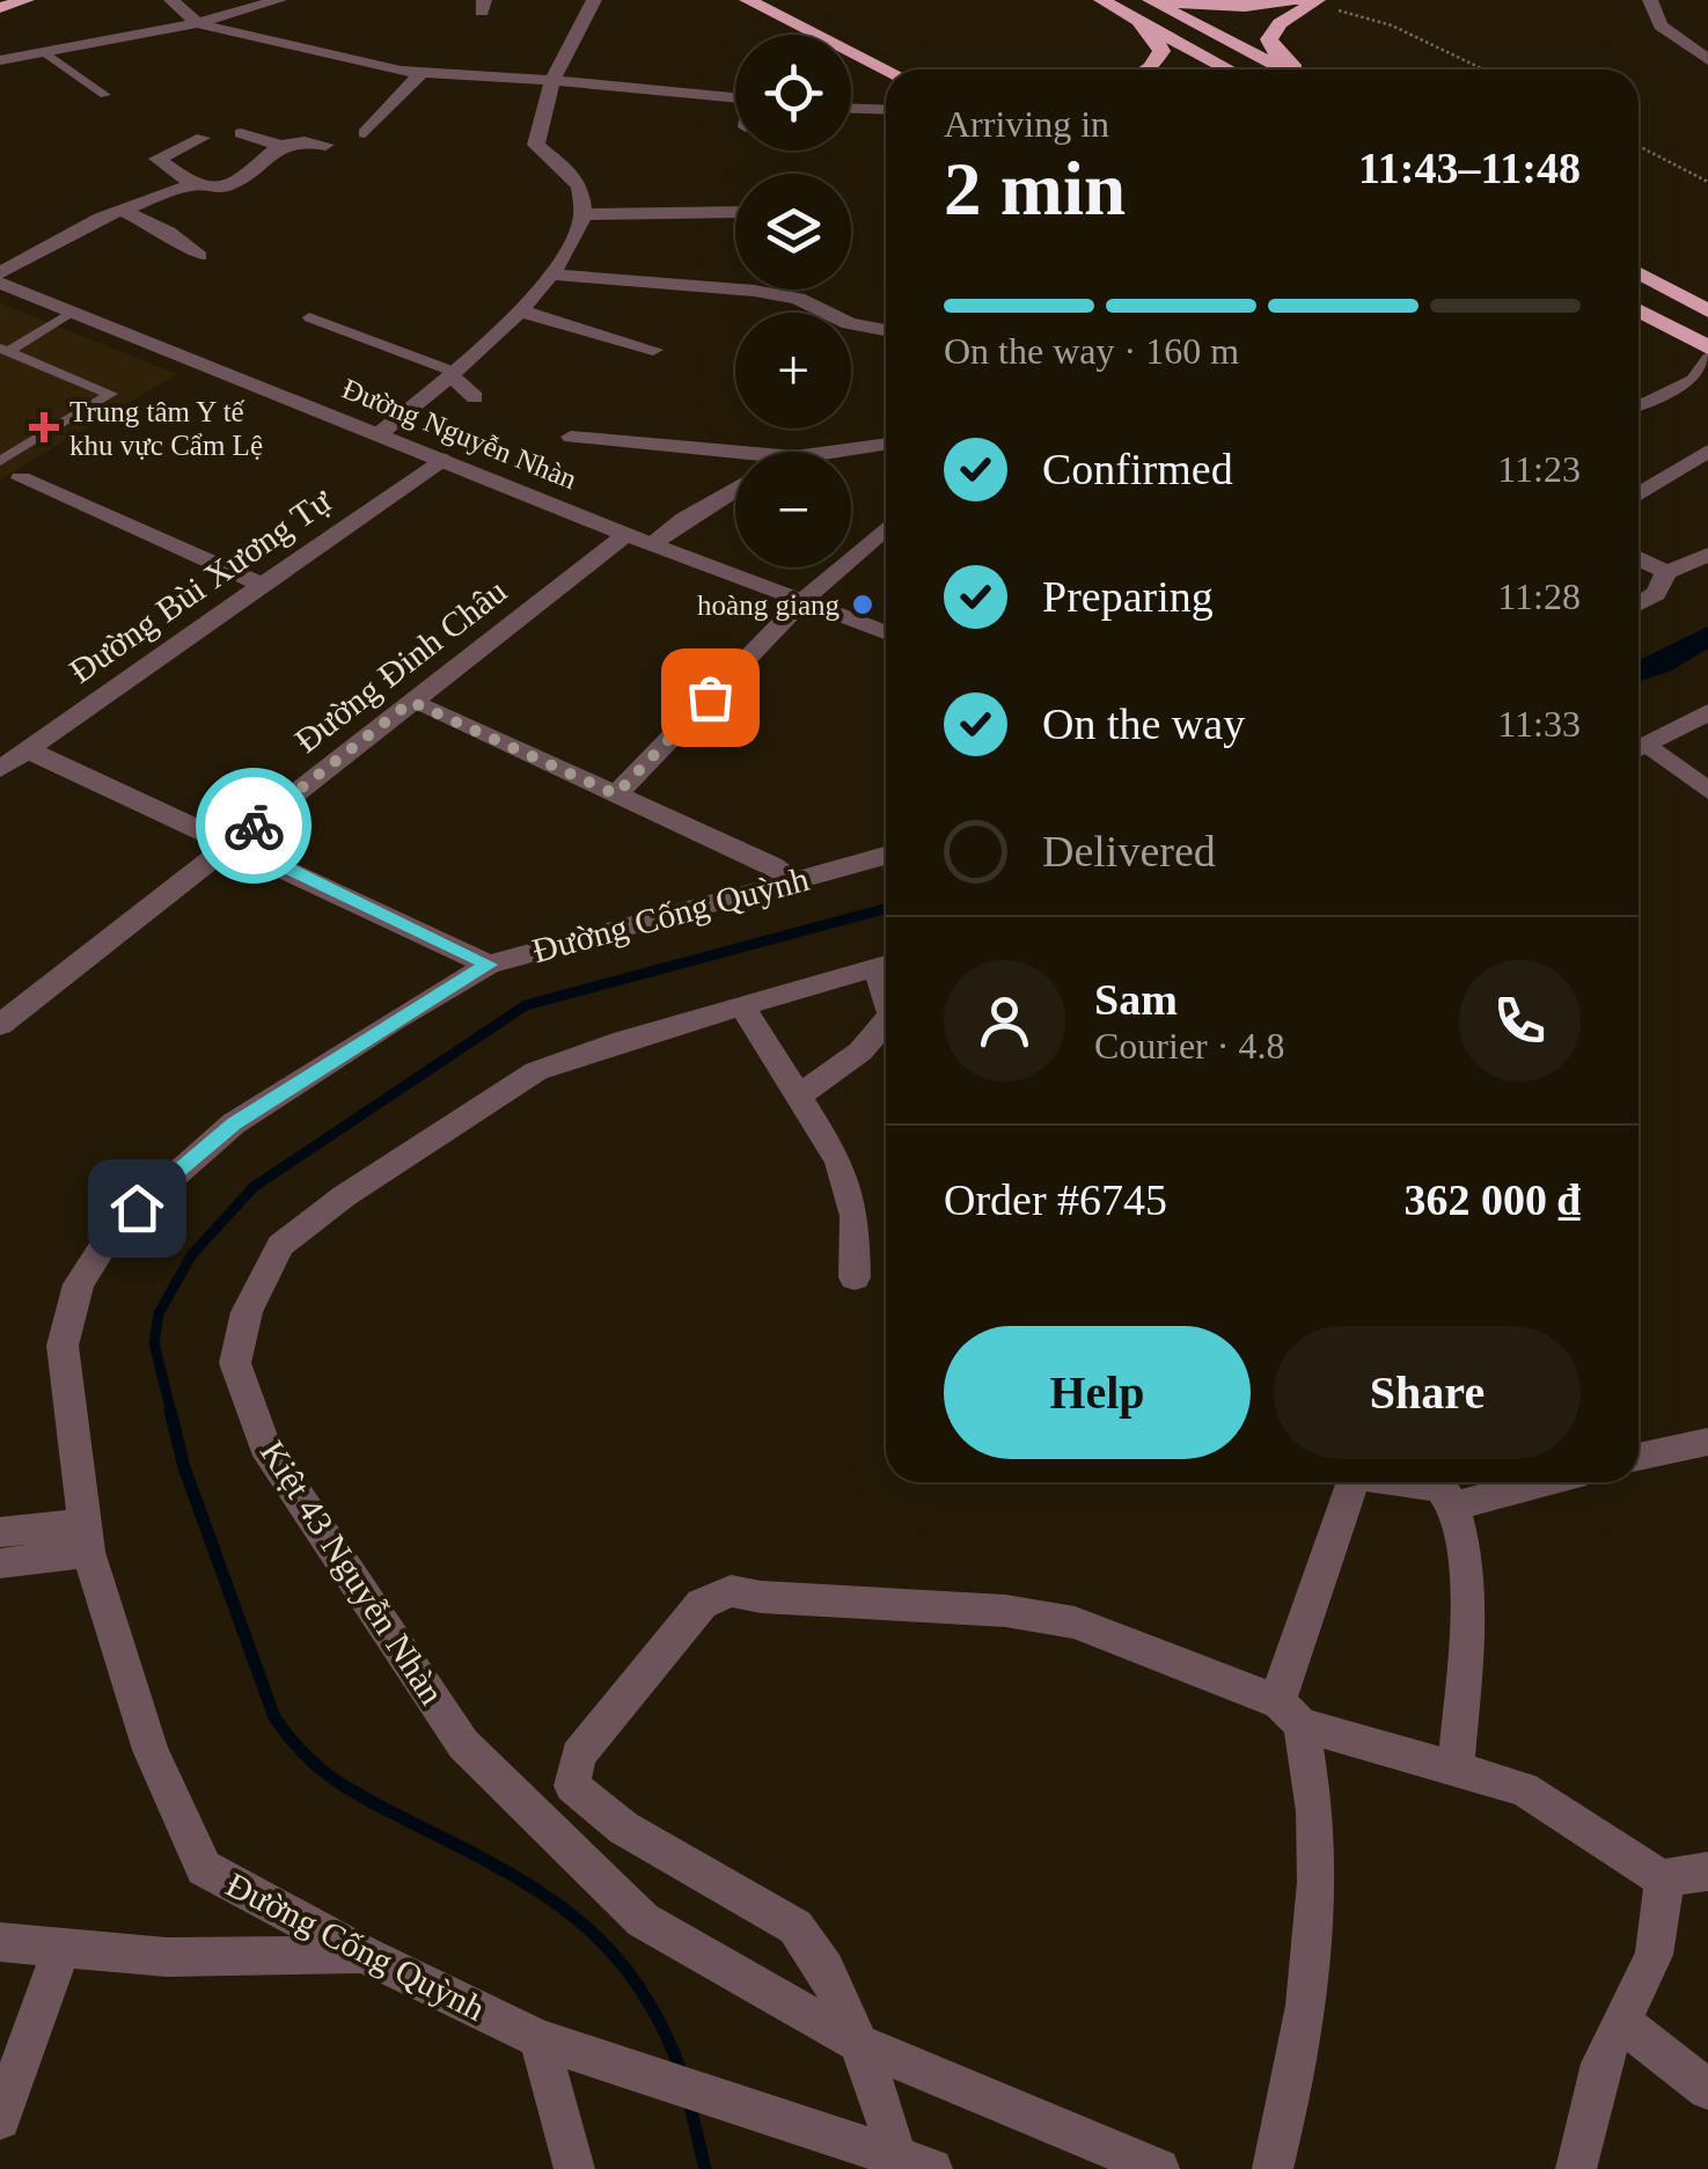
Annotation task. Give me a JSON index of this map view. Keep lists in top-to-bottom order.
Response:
{
  "streets": {
    "street": [
      "Đường Nguyễn Nhàn",
      "Đường Bùi Xương Tự",
      "Đường Đinh Châu",
      "Đường Cống Quỳnh",
      "Kiệt 43 Nguyễn Nhàn"
    ]
  },
  "crossings": [
    ["Đường Nguyễn Nhàn", "Đường Bùi Xương Tự"],
    ["Đường Nguyễn Nhàn", "Đường Đinh Châu"]
  ],
  "places": {
    "health": ["Trung tâm Y tế khu vực Cẩm Lệ"],
    "other": ["hoàng giang"]
  },
  "page": {
    "map_buttons": ["+", "−"],
    "heading": ["2 min", "Arriving in", "11:43–11:48"],
    "panel": [
      "Sam",
      "Courier · 4.8",
      "Order #6745",
      "362 000 ₫"
    ],
    "bar": "On the way · 160 m",
    "list": [
      ["Confirmed", "11:23"],
      ["Preparing", "11:28"],
      ["On the way", "11:33"],
      "Delivered"
    ],
    "buttons": ["Help", "Share"]
  }
}
